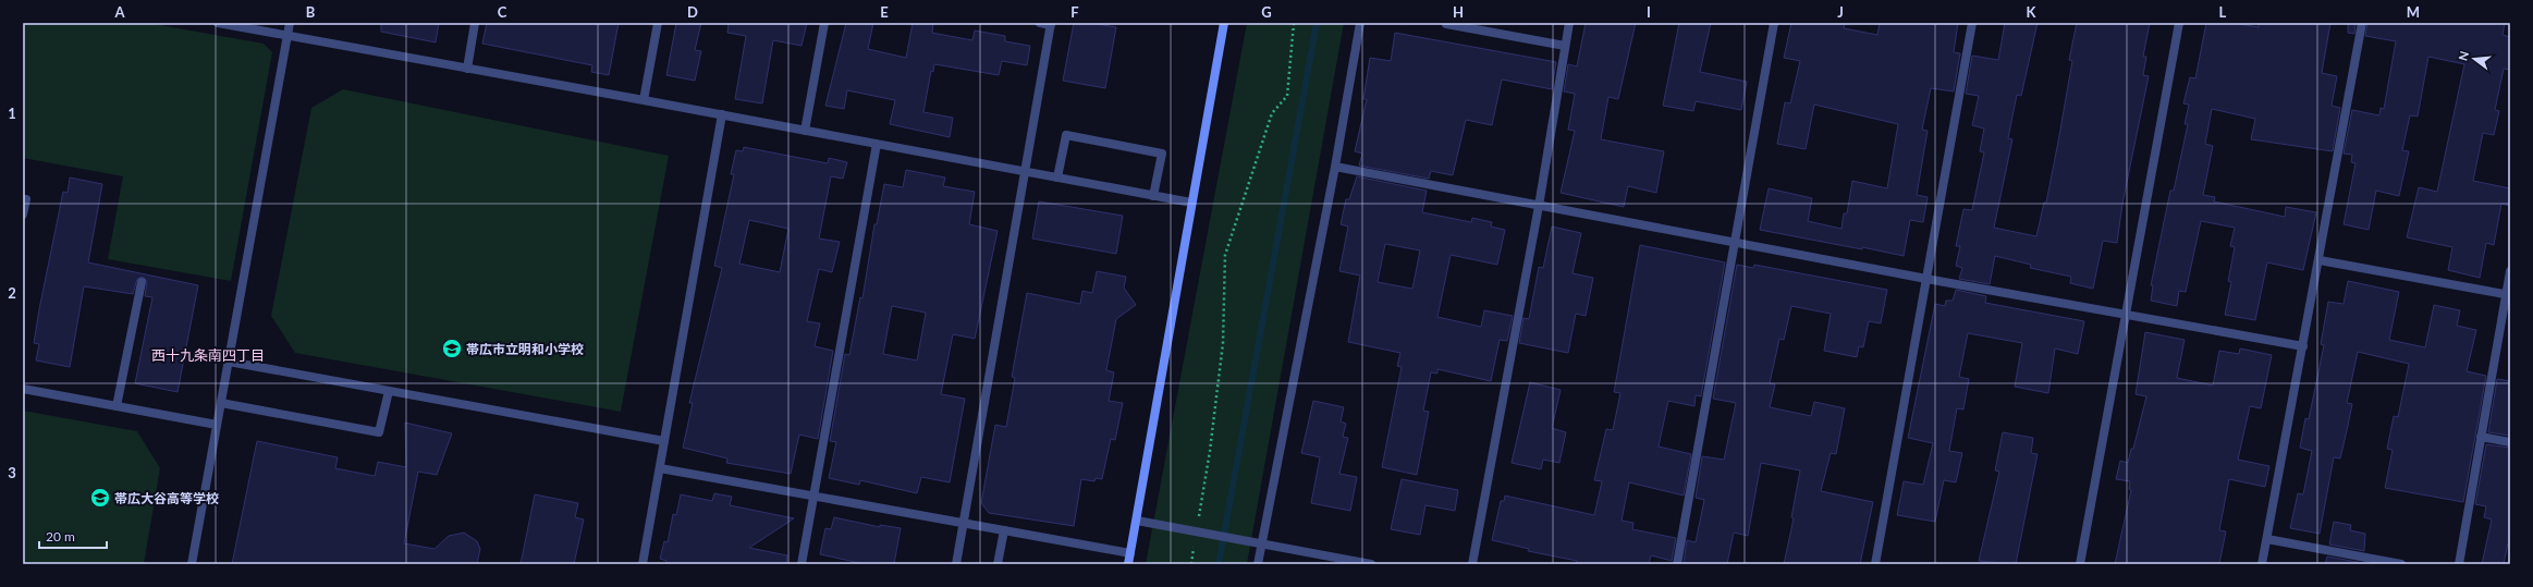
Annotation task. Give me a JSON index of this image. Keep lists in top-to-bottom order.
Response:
{
  "districts": ["西十九条南四丁目"],
  "places": {
    "school or university": ["帯広市立明和小学校", "帯広大谷高等学校"]
  },
  "scale_bar": "20 m",
  "north": "left",
  "grid": {
    "columns": [
      "A",
      "B",
      "C",
      "D",
      "E",
      "F",
      "G",
      "H",
      "I",
      "J",
      "K",
      "L",
      "M"
    ],
    "rows": ["1", "2", "3"]
  }
}
